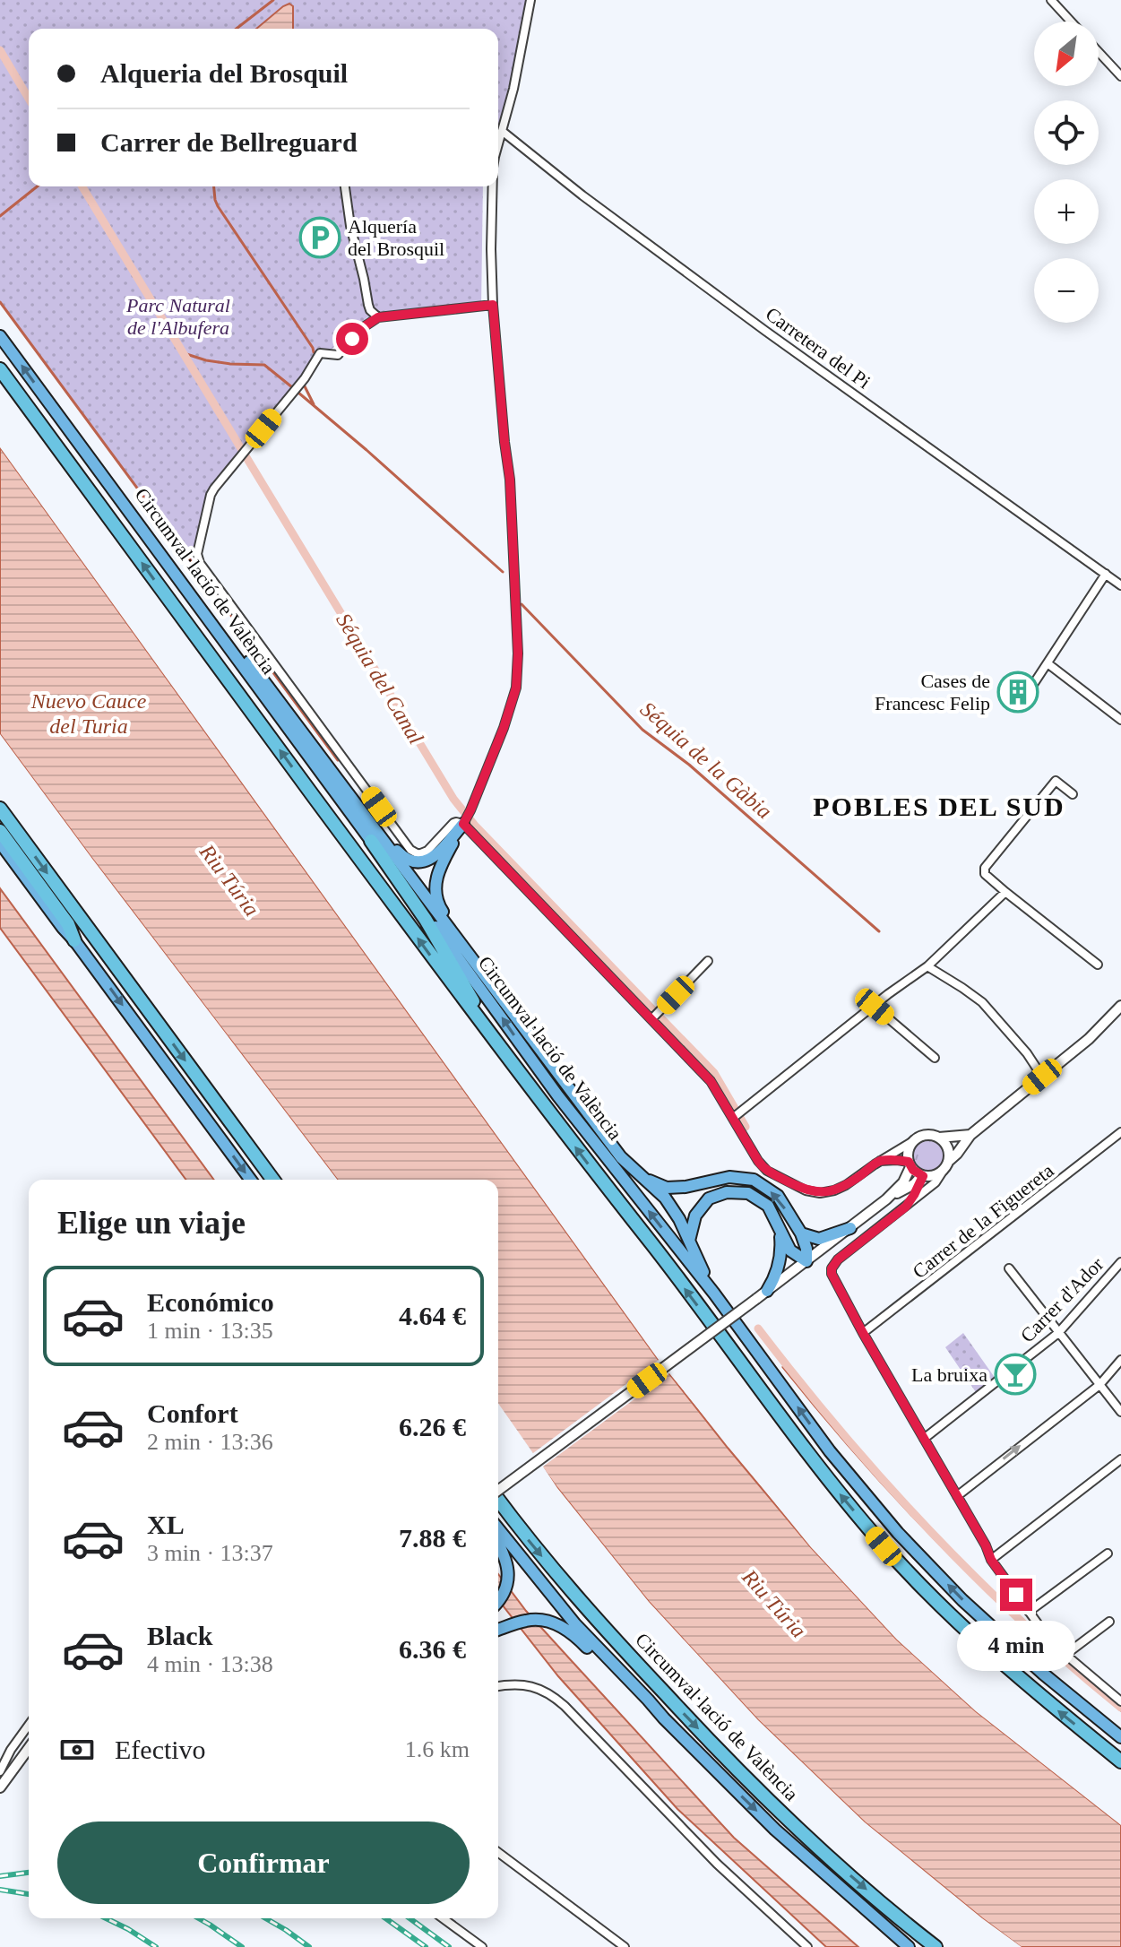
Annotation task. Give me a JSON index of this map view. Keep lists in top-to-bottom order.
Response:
{
  "streets": {
    "highway": ["Circumval·lació de València"],
    "street": ["Carretera del Pi", "Carrer de la Figuereta", "Carrer d'Ador"]
  },
  "districts": ["POBLES DEL SUD"],
  "water": [
    "Séquia del Canal",
    "Nuevo Cauce del Turia",
    "Séquia de la Gàbia",
    "Riu Túria"
  ],
  "parks": ["Parc Natural de l'Albufera"],
  "places": {
    "parking": ["Alquería del Brosquil"],
    "building": ["Cases de Francesc Felip"],
    "bar": ["La bruixa"]
  },
  "north": "bottom left",
  "page": {
    "map_buttons": ["+", "−"],
    "banner": ["Alqueria del Brosquil", "Carrer de Bellreguard"],
    "heading": "Elige un viaje",
    "list": [
      {
        "name": "Económico",
        "note": "1 min · 13:35",
        "value": "4.64 €"
      },
      {
        "name": "Confort",
        "note": "2 min · 13:36",
        "value": "6.26 €"
      },
      {
        "name": "XL",
        "note": "3 min · 13:37",
        "value": "7.88 €"
      },
      {
        "name": "Black",
        "note": "4 min · 13:38",
        "value": "6.36 €"
      }
    ],
    "bubble": "4 min",
    "pay": ["Efectivo", "1.6 km"],
    "buttons": "Confirmar"
  }
}
